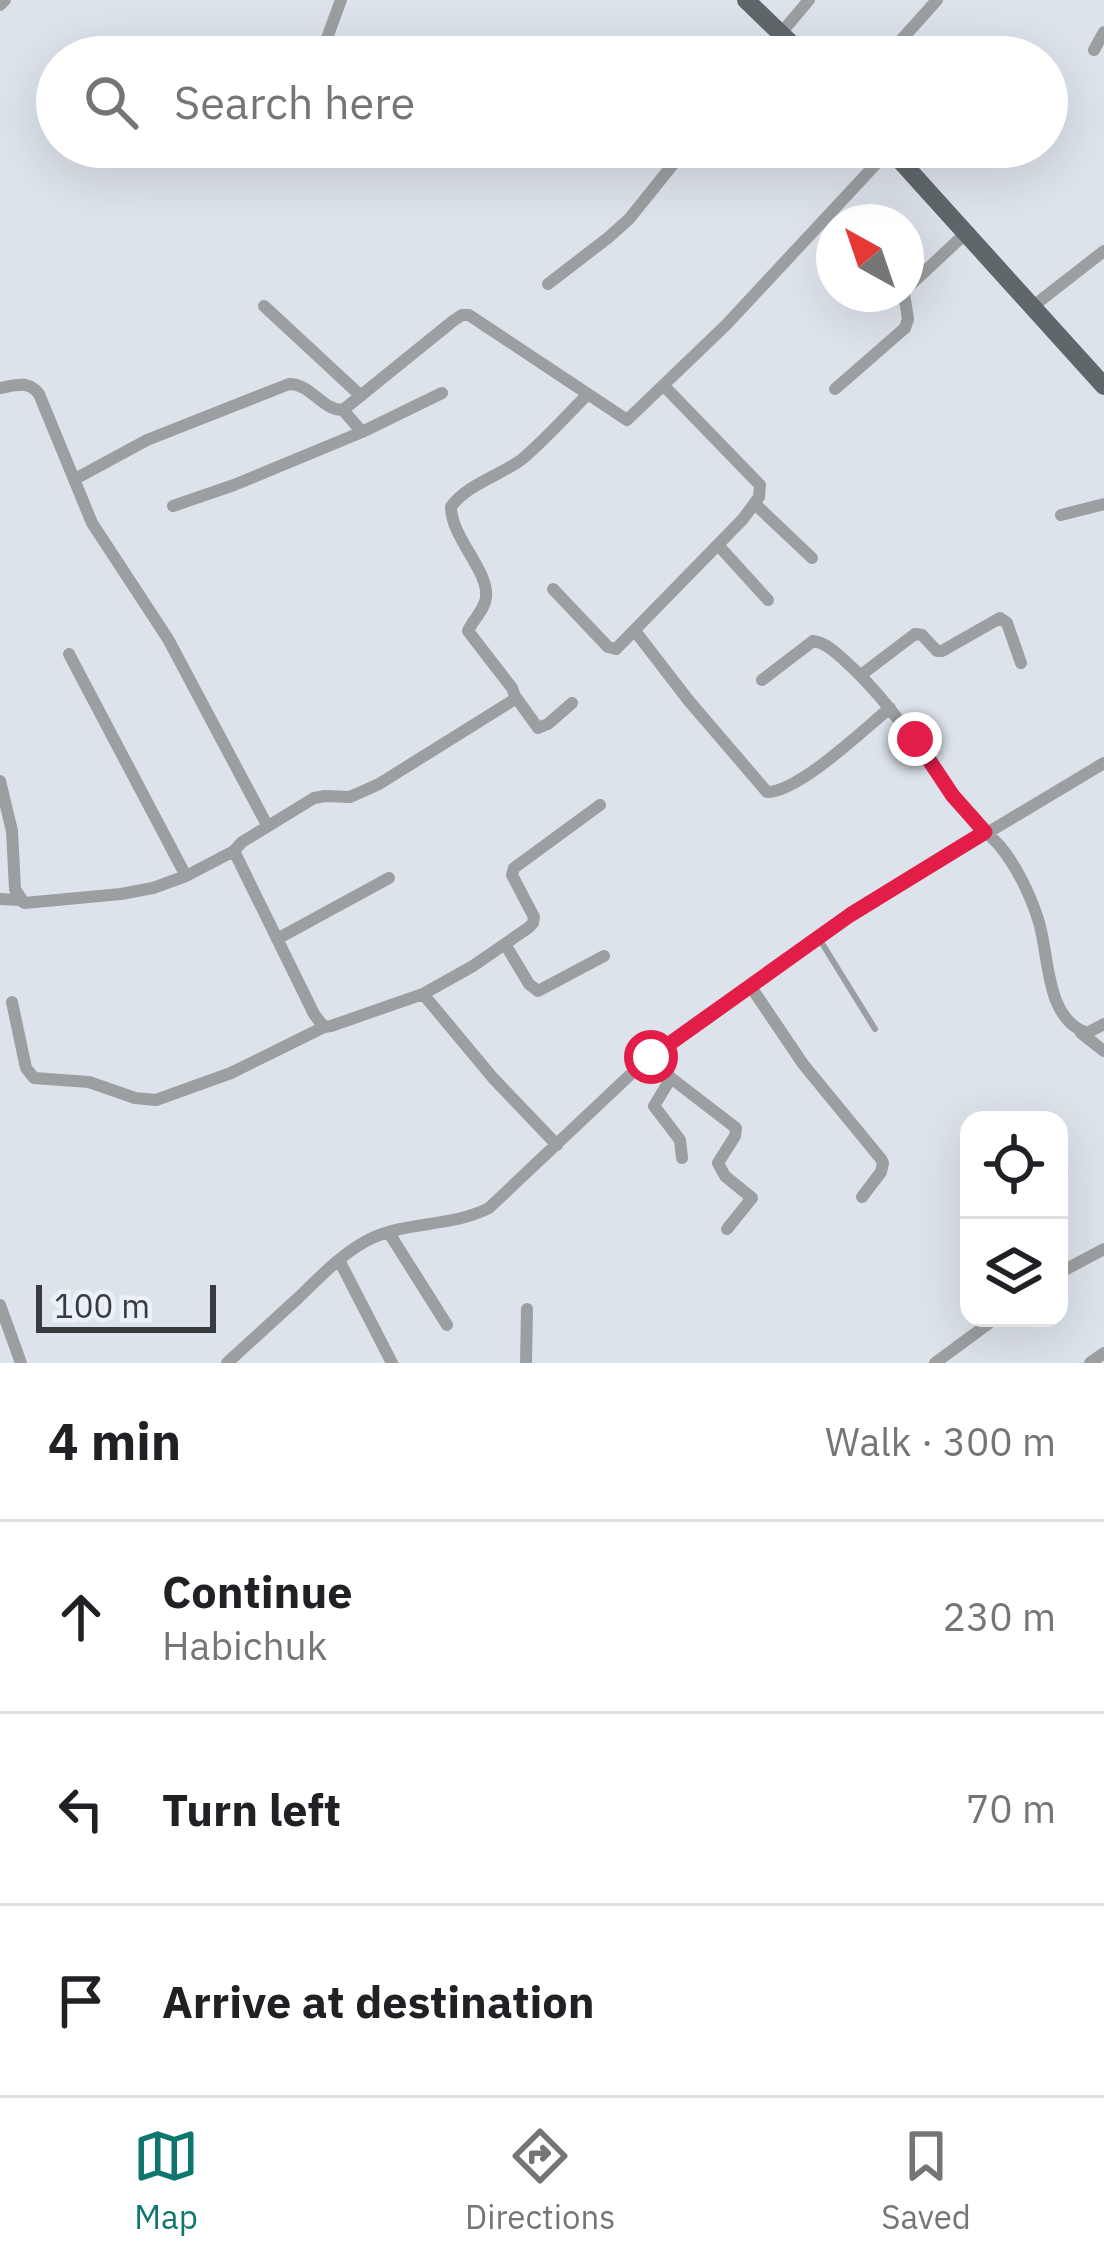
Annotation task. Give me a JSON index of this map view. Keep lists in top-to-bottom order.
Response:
{
  "scale_bar": "100 m",
  "north": "top left",
  "page": {
    "search": "Search here",
    "scale": "100 m",
    "heading": ["4 min", "Walk · 300 m"],
    "list": [
      ["Continue", "Habichuk", "230 m"],
      ["Turn left", "70 m"],
      "Arrive at destination"
    ],
    "nav": ["Map", "Directions", "Saved"]
  }
}
